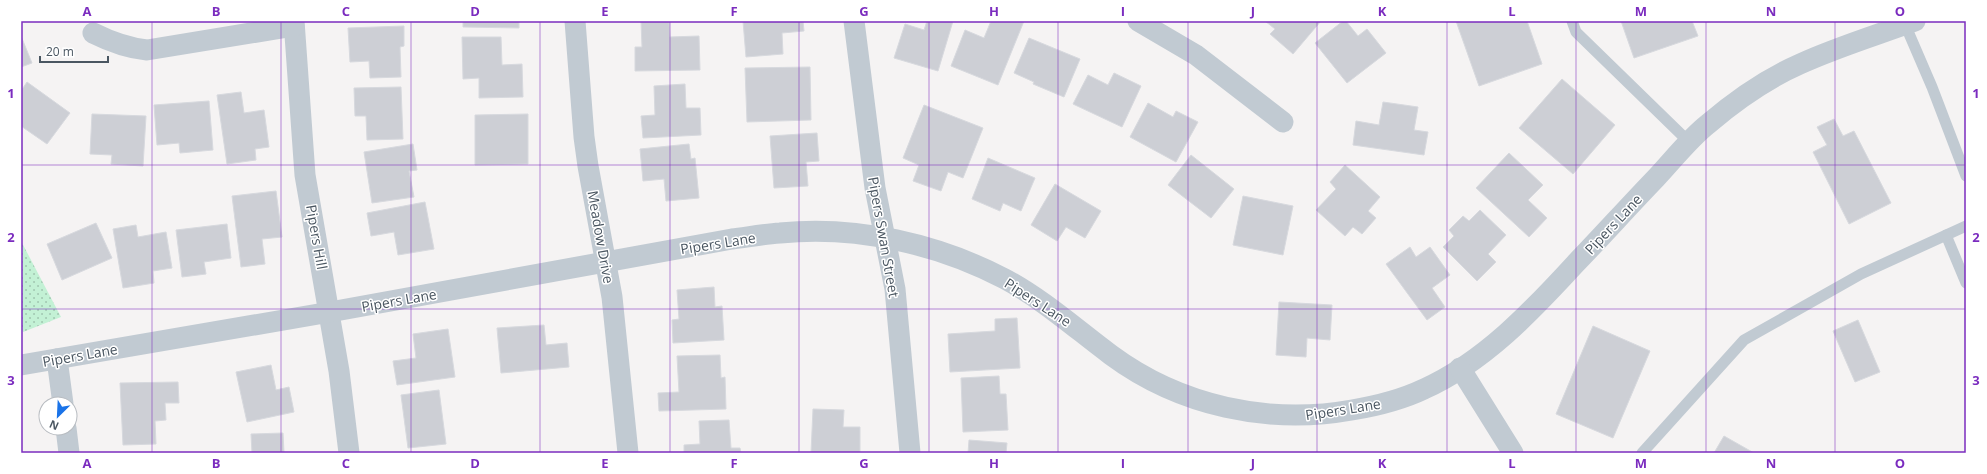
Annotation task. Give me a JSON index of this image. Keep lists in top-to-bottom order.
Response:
{
  "streets": {
    "street": [
      "Pipers Lane",
      "Pipers Hill",
      "Meadow Drive",
      "Pipers Swan Street"
    ]
  },
  "crossings": [
    ["Pipers Lane", "Pipers Hill"],
    ["Pipers Lane", "Meadow Drive"],
    ["Pipers Lane", "Pipers Swan Street"]
  ],
  "scale_bar": "20 m",
  "north": "bottom left",
  "grid": {
    "columns": [
      "A",
      "B",
      "C",
      "D",
      "E",
      "F",
      "G",
      "H",
      "I",
      "J",
      "K",
      "L",
      "M",
      "N",
      "O"
    ],
    "rows": ["1", "2", "3"]
  }
}
